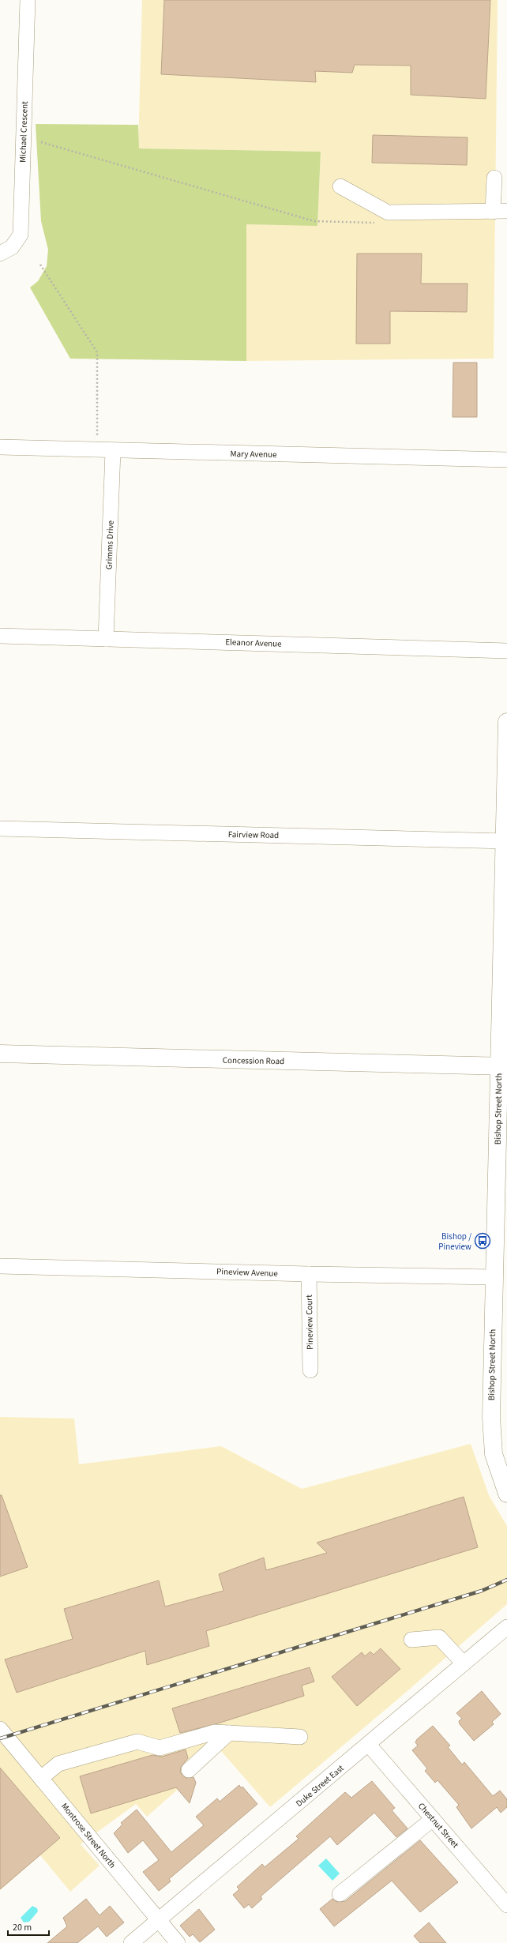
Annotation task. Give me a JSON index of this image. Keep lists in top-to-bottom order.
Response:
{
  "streets": {
    "main road": ["Concession Road", "Bishop Street North"],
    "street": [
      "Michael Crescent",
      "Mary Avenue",
      "Grimms Drive",
      "Eleanor Avenue",
      "Fairview Road",
      "Pineview Avenue",
      "Pineview Court",
      "Duke Street East",
      "Chestnut Street",
      "Montrose Street North"
    ]
  },
  "crossings": [
    ["Mary Avenue", "Grimms Drive"],
    ["Grimms Drive", "Eleanor Avenue"],
    ["Fairview Road", "Bishop Street North"],
    ["Concession Road", "Bishop Street North"],
    ["Bishop Street North", "Pineview Avenue"],
    ["Pineview Avenue", "Pineview Court"],
    ["Duke Street East", "Chestnut Street"],
    ["Duke Street East", "Montrose Street North"]
  ],
  "places": {
    "bus stop": ["Bishop / Pineview"]
  },
  "scale_bar": "20 m"
}
